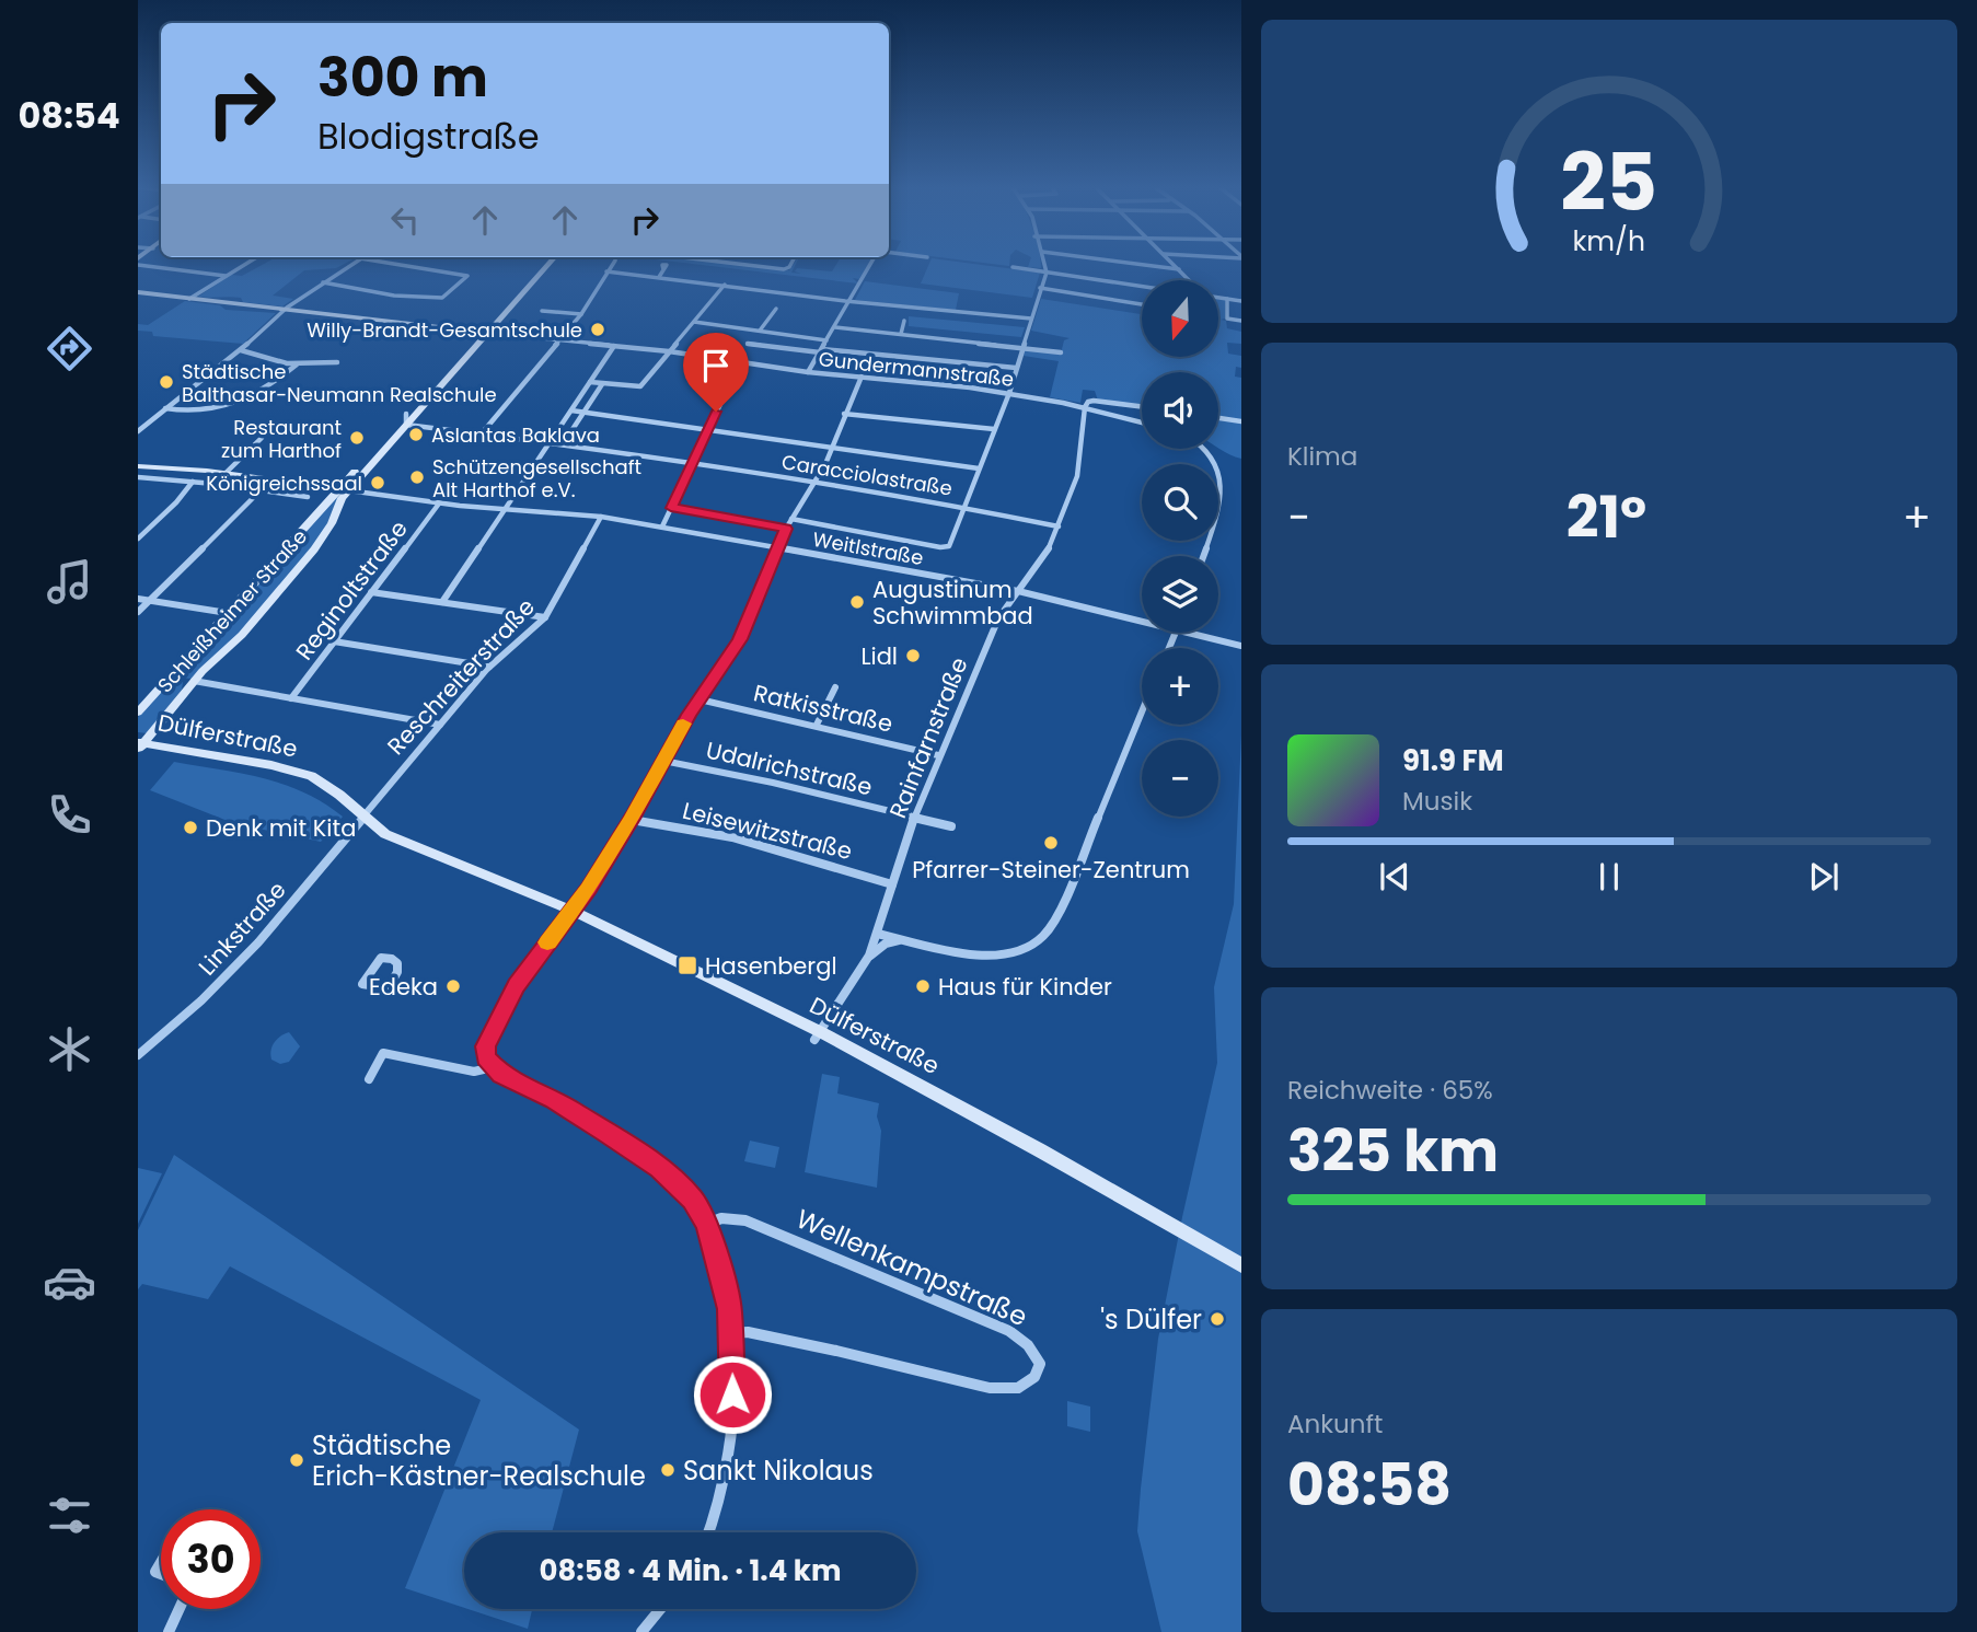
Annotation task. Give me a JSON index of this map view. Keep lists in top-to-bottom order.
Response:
{
  "streets": {
    "main road": ["Schleißheimer Straße", "Dülferstraße"],
    "street": [
      "Gundermannstraße",
      "Caracciolastraße",
      "Weitlstraße",
      "Reginoltstraße",
      "Reschreiterstraße",
      "Ratkisstraße",
      "Rainfarnstraße",
      "Udalrichstraße",
      "Leisewitzstraße",
      "Linkstraße",
      "Wellenkampstraße"
    ]
  },
  "crossings": [
    ["Gundermannstraße", "Schleißheimer Straße"],
    ["Gundermannstraße", "Rainfarnstraße"],
    ["Caracciolastraße", "Schleißheimer Straße"],
    ["Caracciolastraße", "Rainfarnstraße"],
    ["Weitlstraße", "Reginoltstraße"],
    ["Weitlstraße", "Schleißheimer Straße"],
    ["Weitlstraße", "Reschreiterstraße"],
    ["Weitlstraße", "Rainfarnstraße"],
    ["Schleißheimer Straße", "Dülferstraße"],
    ["Reschreiterstraße", "Dülferstraße"],
    ["Reschreiterstraße", "Linkstraße"],
    ["Ratkisstraße", "Rainfarnstraße"],
    ["Dülferstraße", "Rainfarnstraße"],
    ["Dülferstraße", "Linkstraße"],
    ["Rainfarnstraße", "Udalrichstraße"],
    ["Rainfarnstraße", "Leisewitzstraße"]
  ],
  "places": {
    "other": [
      "Willy-Brandt-Gesamtschule",
      "Städtische Balthasar-Neumann Realschule",
      "Aslantas Baklava",
      "Restaurant zum Harthof",
      "Schützengesellschaft Alt Harthof e.V.",
      "Königreichssaal",
      "Augustinum Schwimmbad",
      "Lidl",
      "Denk mit Kita",
      "Pfarrer-Steiner-Zentrum",
      "Edeka",
      "Haus für Kinder",
      "'s Dülfer",
      "Städtische Erich-Kästner-Realschule",
      "Sankt Nikolaus"
    ],
    "transit": ["Hasenbergl"]
  },
  "north": "bottom",
  "page": {
    "tabs": "08:54",
    "turn": ["300 m", "Blodigstraße"],
    "map_buttons": ["+", "−"],
    "tile": [
      "Klima",
      ["Reichweite · 65%", "325 km"],
      ["Ankunft", "08:58"]
    ],
    "heat": ["−", "21°", "+"],
    "song": ["91.9 FM", "Musik"],
    "limit": "30",
    "trip": "08:58 · 4 Min. · 1.4 km",
    "gauge": ["25", "km/h"]
  }
}
